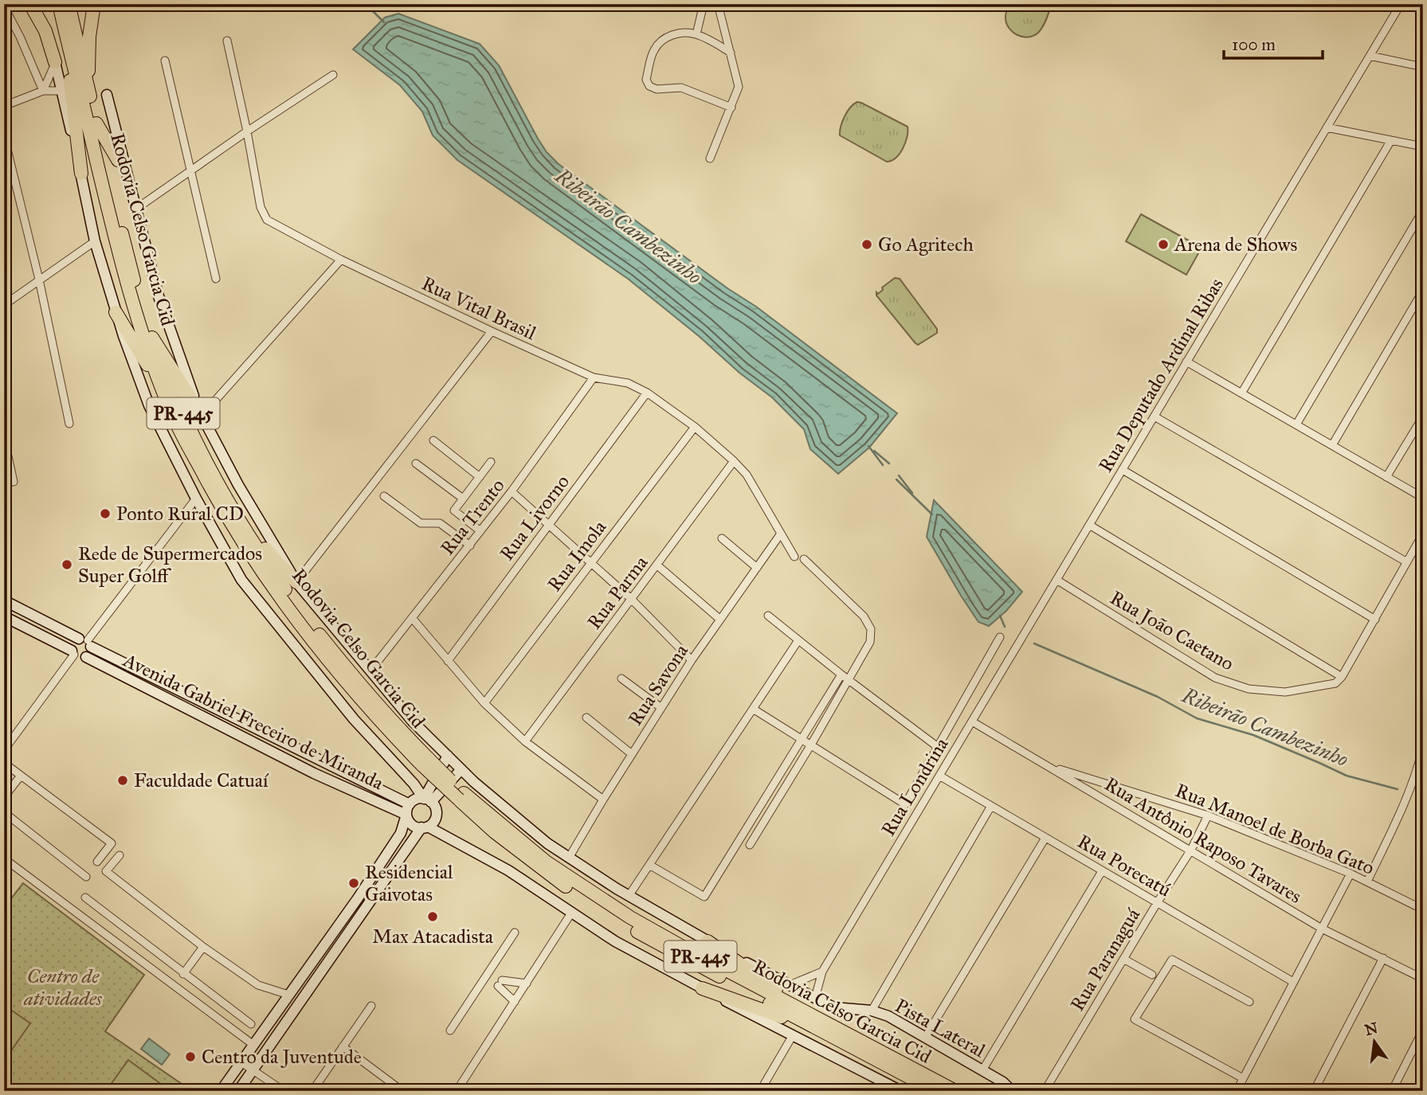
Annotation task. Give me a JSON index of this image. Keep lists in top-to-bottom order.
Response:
{
  "streets": {
    "highway": ["Rodovia Celso Garcia Cid", "PR-445"],
    "street": [
      "Rua Vital Brasil",
      "Rua Deputado Ardinal Ribas",
      "Rua Trento",
      "Rua Livorno",
      "Rua Imola",
      "Rua Parma",
      "Rua João Caetano",
      "Rua Savona",
      "Avenida Gabriel Freceiro de Miranda",
      "Rua Londrina",
      "Rua Manoel de Borba Gato",
      "Rua Antônio Raposo Tavares",
      "Rua Porecatú",
      "Rua Paranaguá",
      "Pista Lateral"
    ]
  },
  "crossings": [
    ["Rua Vital Brasil", "Rua Trento"],
    ["Rua Vital Brasil", "Rua Livorno"],
    ["Rua Vital Brasil", "Rua Imola"],
    ["Rua Vital Brasil", "Rua Parma"],
    ["Rua Vital Brasil", "Rua Savona"],
    ["Rua Deputado Ardinal Ribas", "Rua João Caetano"],
    ["Rua Deputado Ardinal Ribas", "Rua Londrina"],
    ["Rua Trento", "Pista Lateral"],
    ["Rua Savona", "Pista Lateral"],
    ["Rua Londrina", "Rua Antônio Raposo Tavares"],
    ["Rua Londrina", "Rua Porecatú"],
    ["Rua Londrina", "Pista Lateral"],
    ["Rua Manoel de Borba Gato", "Rua Antônio Raposo Tavares"],
    ["Rua Manoel de Borba Gato", "Rua Paranaguá"],
    ["Rua Antônio Raposo Tavares", "Rua Paranaguá"],
    ["Rua Porecatú", "Rua Paranaguá"]
  ],
  "water": ["Ribeirão Cambezinho"],
  "parks": ["Centro de atividades"],
  "places": [
    "Go Agritech",
    "Arena de Shows",
    "Ponto Rural CD",
    "Rede de Supermercados Super Golff",
    "Faculdade Catuaí",
    "Residencial Gaivotas",
    "Max Atacadista",
    "Centro da Juventude"
  ],
  "scale_bar": "100 m",
  "north": "top"
}
